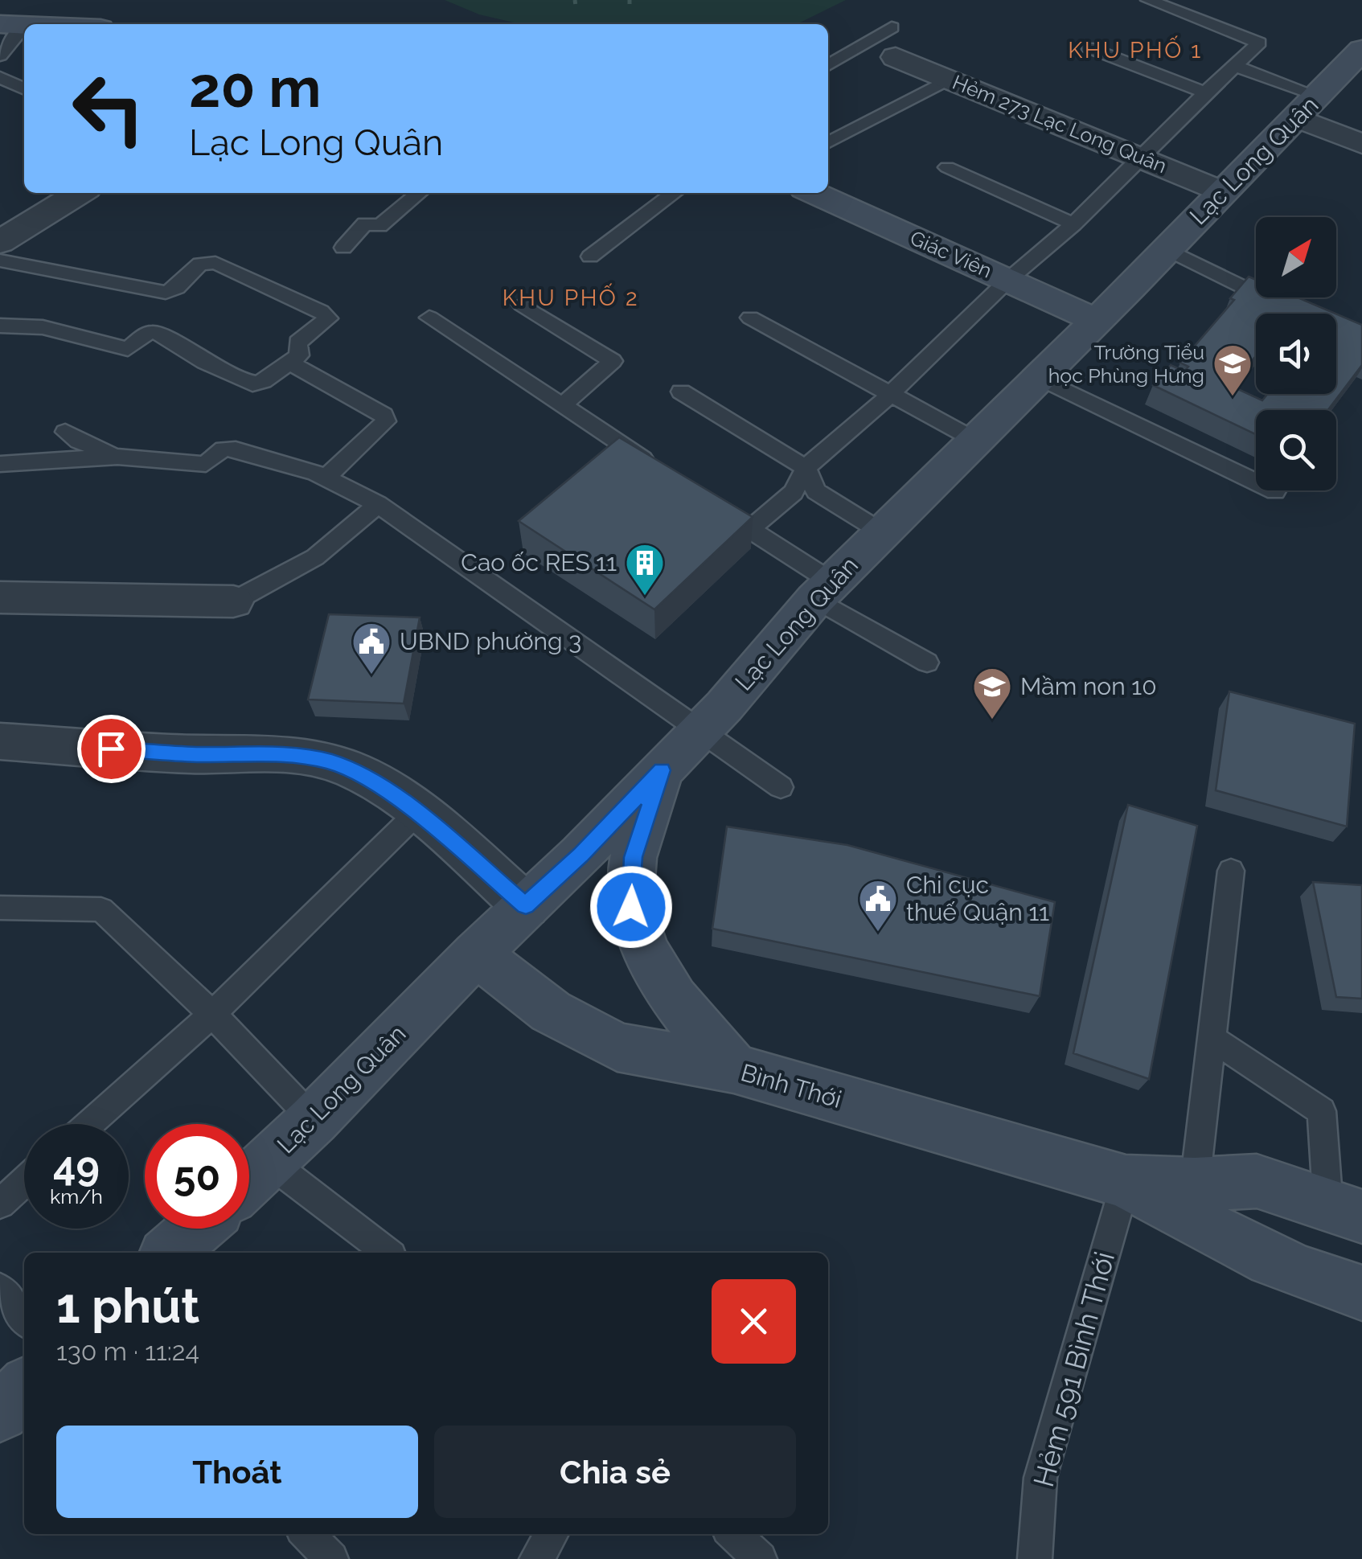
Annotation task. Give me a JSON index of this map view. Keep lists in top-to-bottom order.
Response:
{
  "streets": {
    "main road": ["Lạc Long Quân", "Giác Viên", "Bình Thới"],
    "street": ["Hẻm 273 Lạc Long Quân"],
    "lane": ["Hẻm 591 Bình Thới"]
  },
  "crossings": [
    ["Hẻm 273 Lạc Long Quân", "Lạc Long Quân"],
    ["Lạc Long Quân", "Giác Viên"],
    ["Lạc Long Quân", "Bình Thới"],
    ["Bình Thới", "Hẻm 591 Bình Thới"]
  ],
  "districts": ["KHU PHỐ 1", "KHU PHỐ 2"],
  "places": {
    "school or university": ["Trường Tiểu học Phùng Hưng", "Mầm non 10"],
    "building": ["Cao ốc RES 11"],
    "public building": ["UBND phường 3", "Chi cục thuế Quận 11"]
  },
  "north": "top right",
  "page": {
    "turn": ["20 m", "Lạc Long Quân"],
    "speed": "49 km/h",
    "limit": "50",
    "heading": ["1 phút", "130 m · 11:24"],
    "buttons": ["Thoát", "Chia sẻ"]
  }
}
